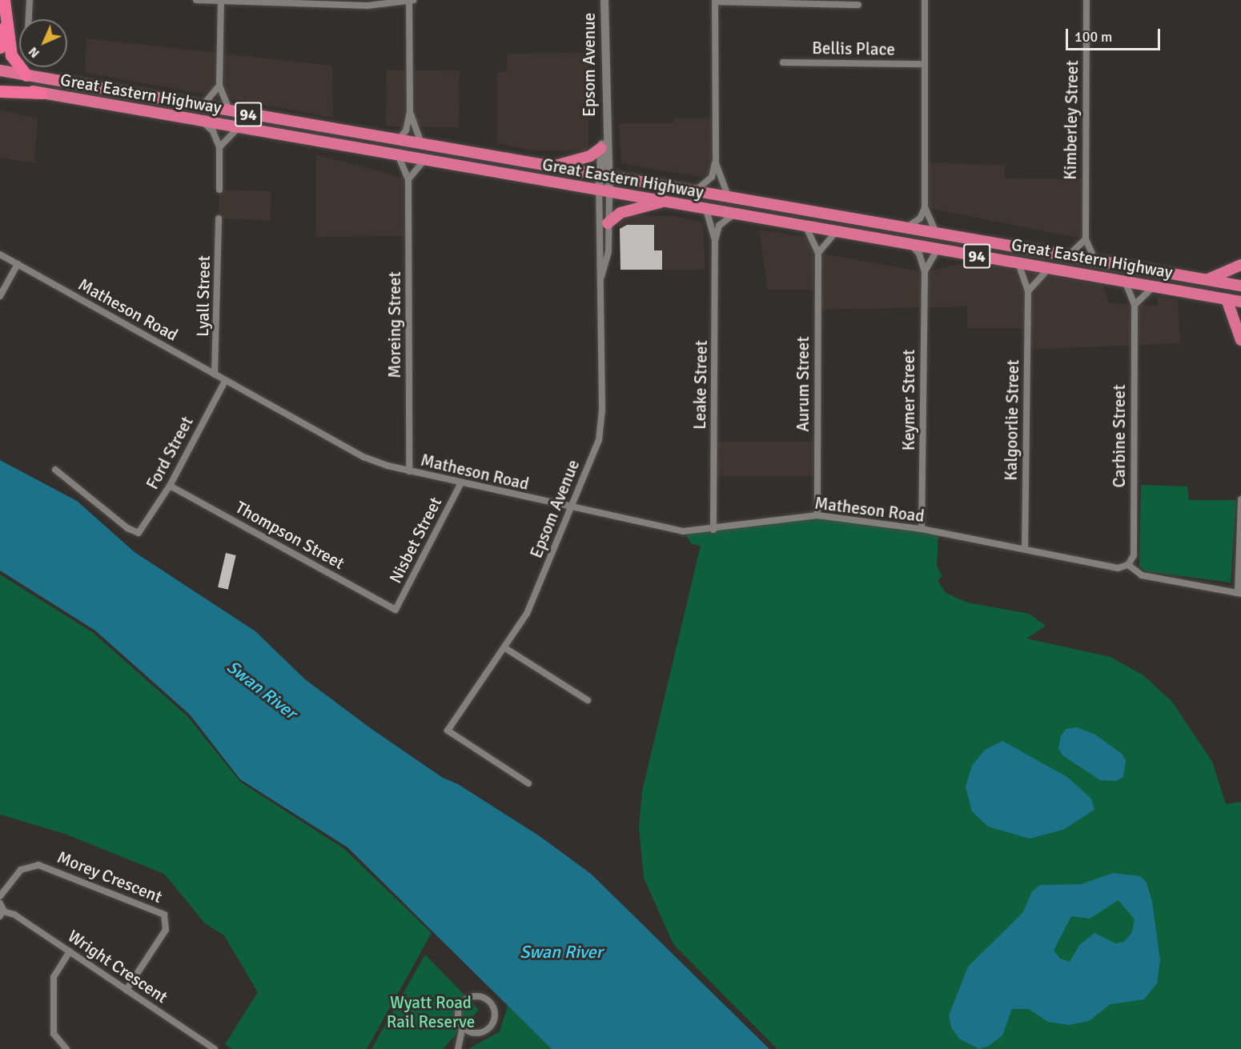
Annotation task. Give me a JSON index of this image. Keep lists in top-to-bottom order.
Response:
{
  "streets": {
    "highway": ["Great Eastern Highway", "94"],
    "street": [
      "Bellis Place",
      "Epsom Avenue",
      "Kimberley Street",
      "Lyall Street",
      "Matheson Road",
      "Moreing Street",
      "Aurum Street",
      "Leake Street",
      "Keymer Street",
      "Kalgoorlie Street",
      "Carbine Street",
      "Ford Street",
      "Thompson Street",
      "Nisbet Street",
      "Morey Crescent",
      "Wright Crescent"
    ]
  },
  "crossings": [
    ["Epsom Avenue", "Great Eastern Highway"],
    ["Epsom Avenue", "Matheson Road"],
    ["Great Eastern Highway", "94"],
    ["Great Eastern Highway", "Kimberley Street"],
    ["Great Eastern Highway", "Moreing Street"],
    ["Great Eastern Highway", "Aurum Street"],
    ["Great Eastern Highway", "Leake Street"],
    ["Great Eastern Highway", "Keymer Street"],
    ["Great Eastern Highway", "Kalgoorlie Street"],
    ["Great Eastern Highway", "Carbine Street"],
    ["Lyall Street", "Matheson Road"],
    ["Matheson Road", "Moreing Street"],
    ["Matheson Road", "Aurum Street"],
    ["Matheson Road", "Leake Street"],
    ["Matheson Road", "Keymer Street"],
    ["Matheson Road", "Kalgoorlie Street"],
    ["Matheson Road", "Carbine Street"],
    ["Matheson Road", "Ford Street"],
    ["Matheson Road", "Nisbet Street"],
    ["Ford Street", "Thompson Street"],
    ["Thompson Street", "Nisbet Street"],
    ["Morey Crescent", "Wright Crescent"]
  ],
  "water": ["Swan River"],
  "parks": ["Wyatt Road Rail Reserve"],
  "scale_bar": "100 m",
  "north": "bottom left"
}
